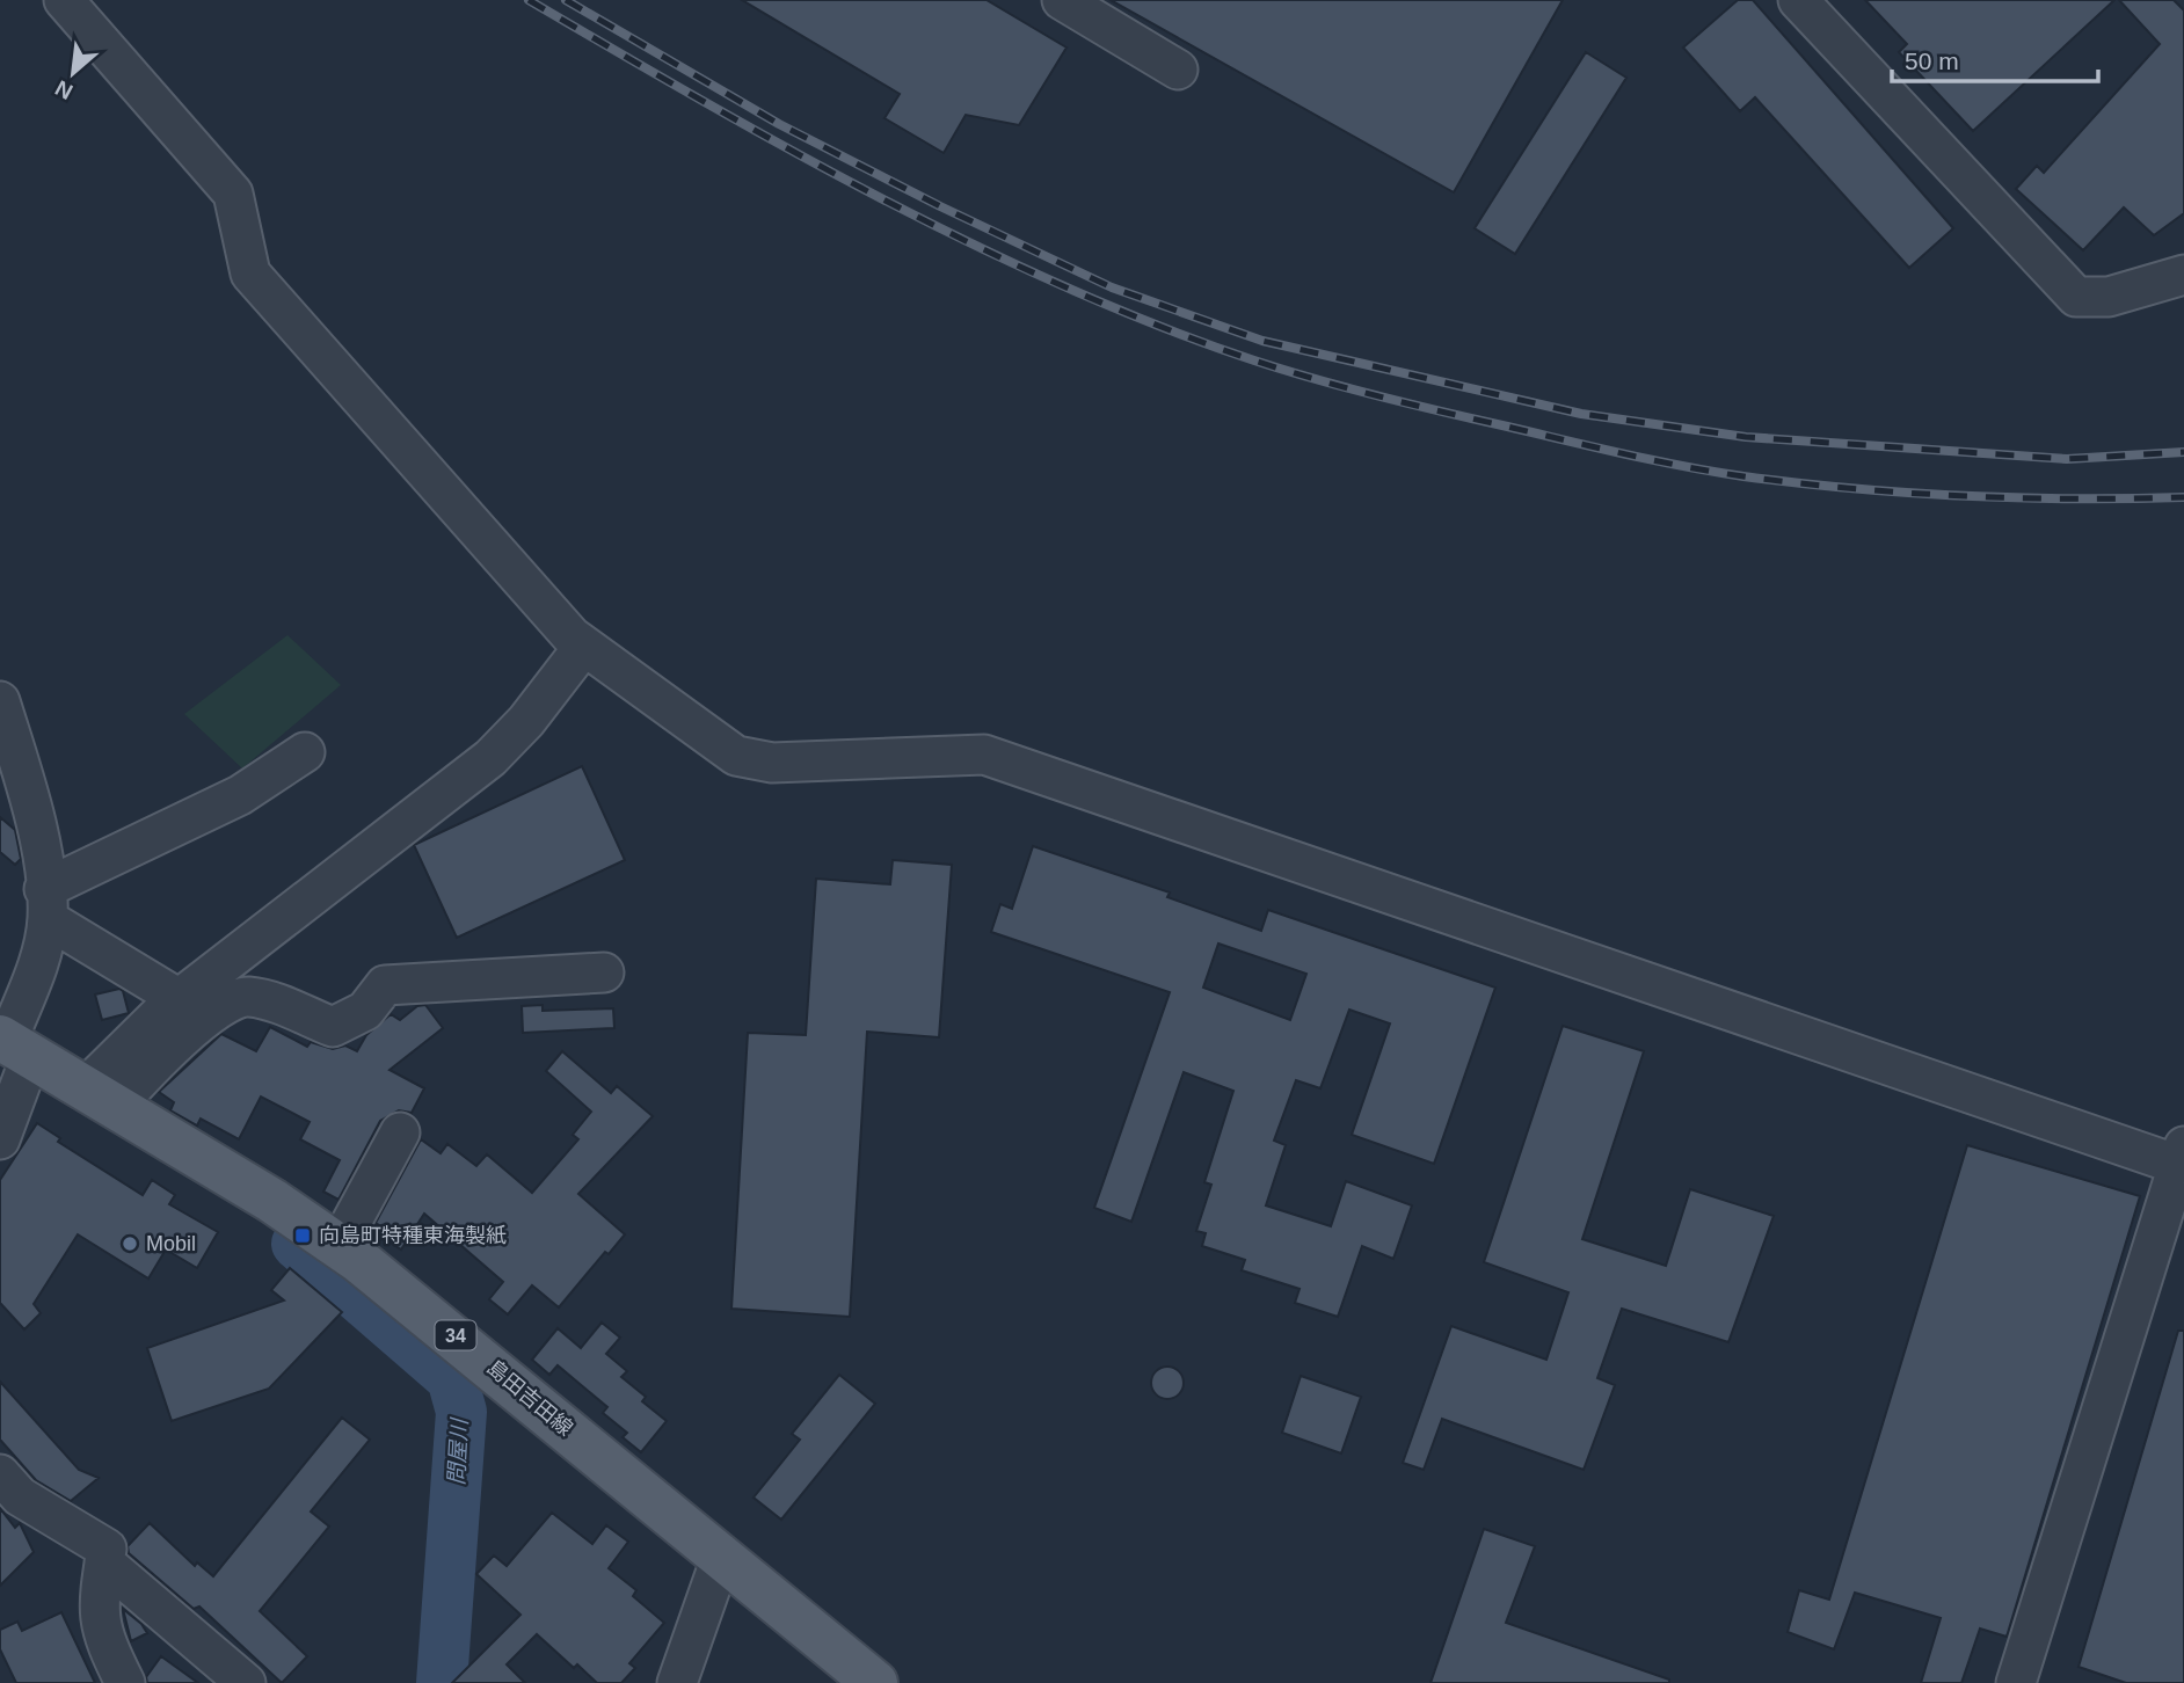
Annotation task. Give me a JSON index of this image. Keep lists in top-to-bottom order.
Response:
{
  "streets": {
    "main road": ["34", "島田吉田線"]
  },
  "water": ["問屋川"],
  "places": {
    "transit": ["向島町特種東海製紙"],
    "other": ["Mobil"]
  },
  "scale_bar": "50 m",
  "north": "bottom left"
}
